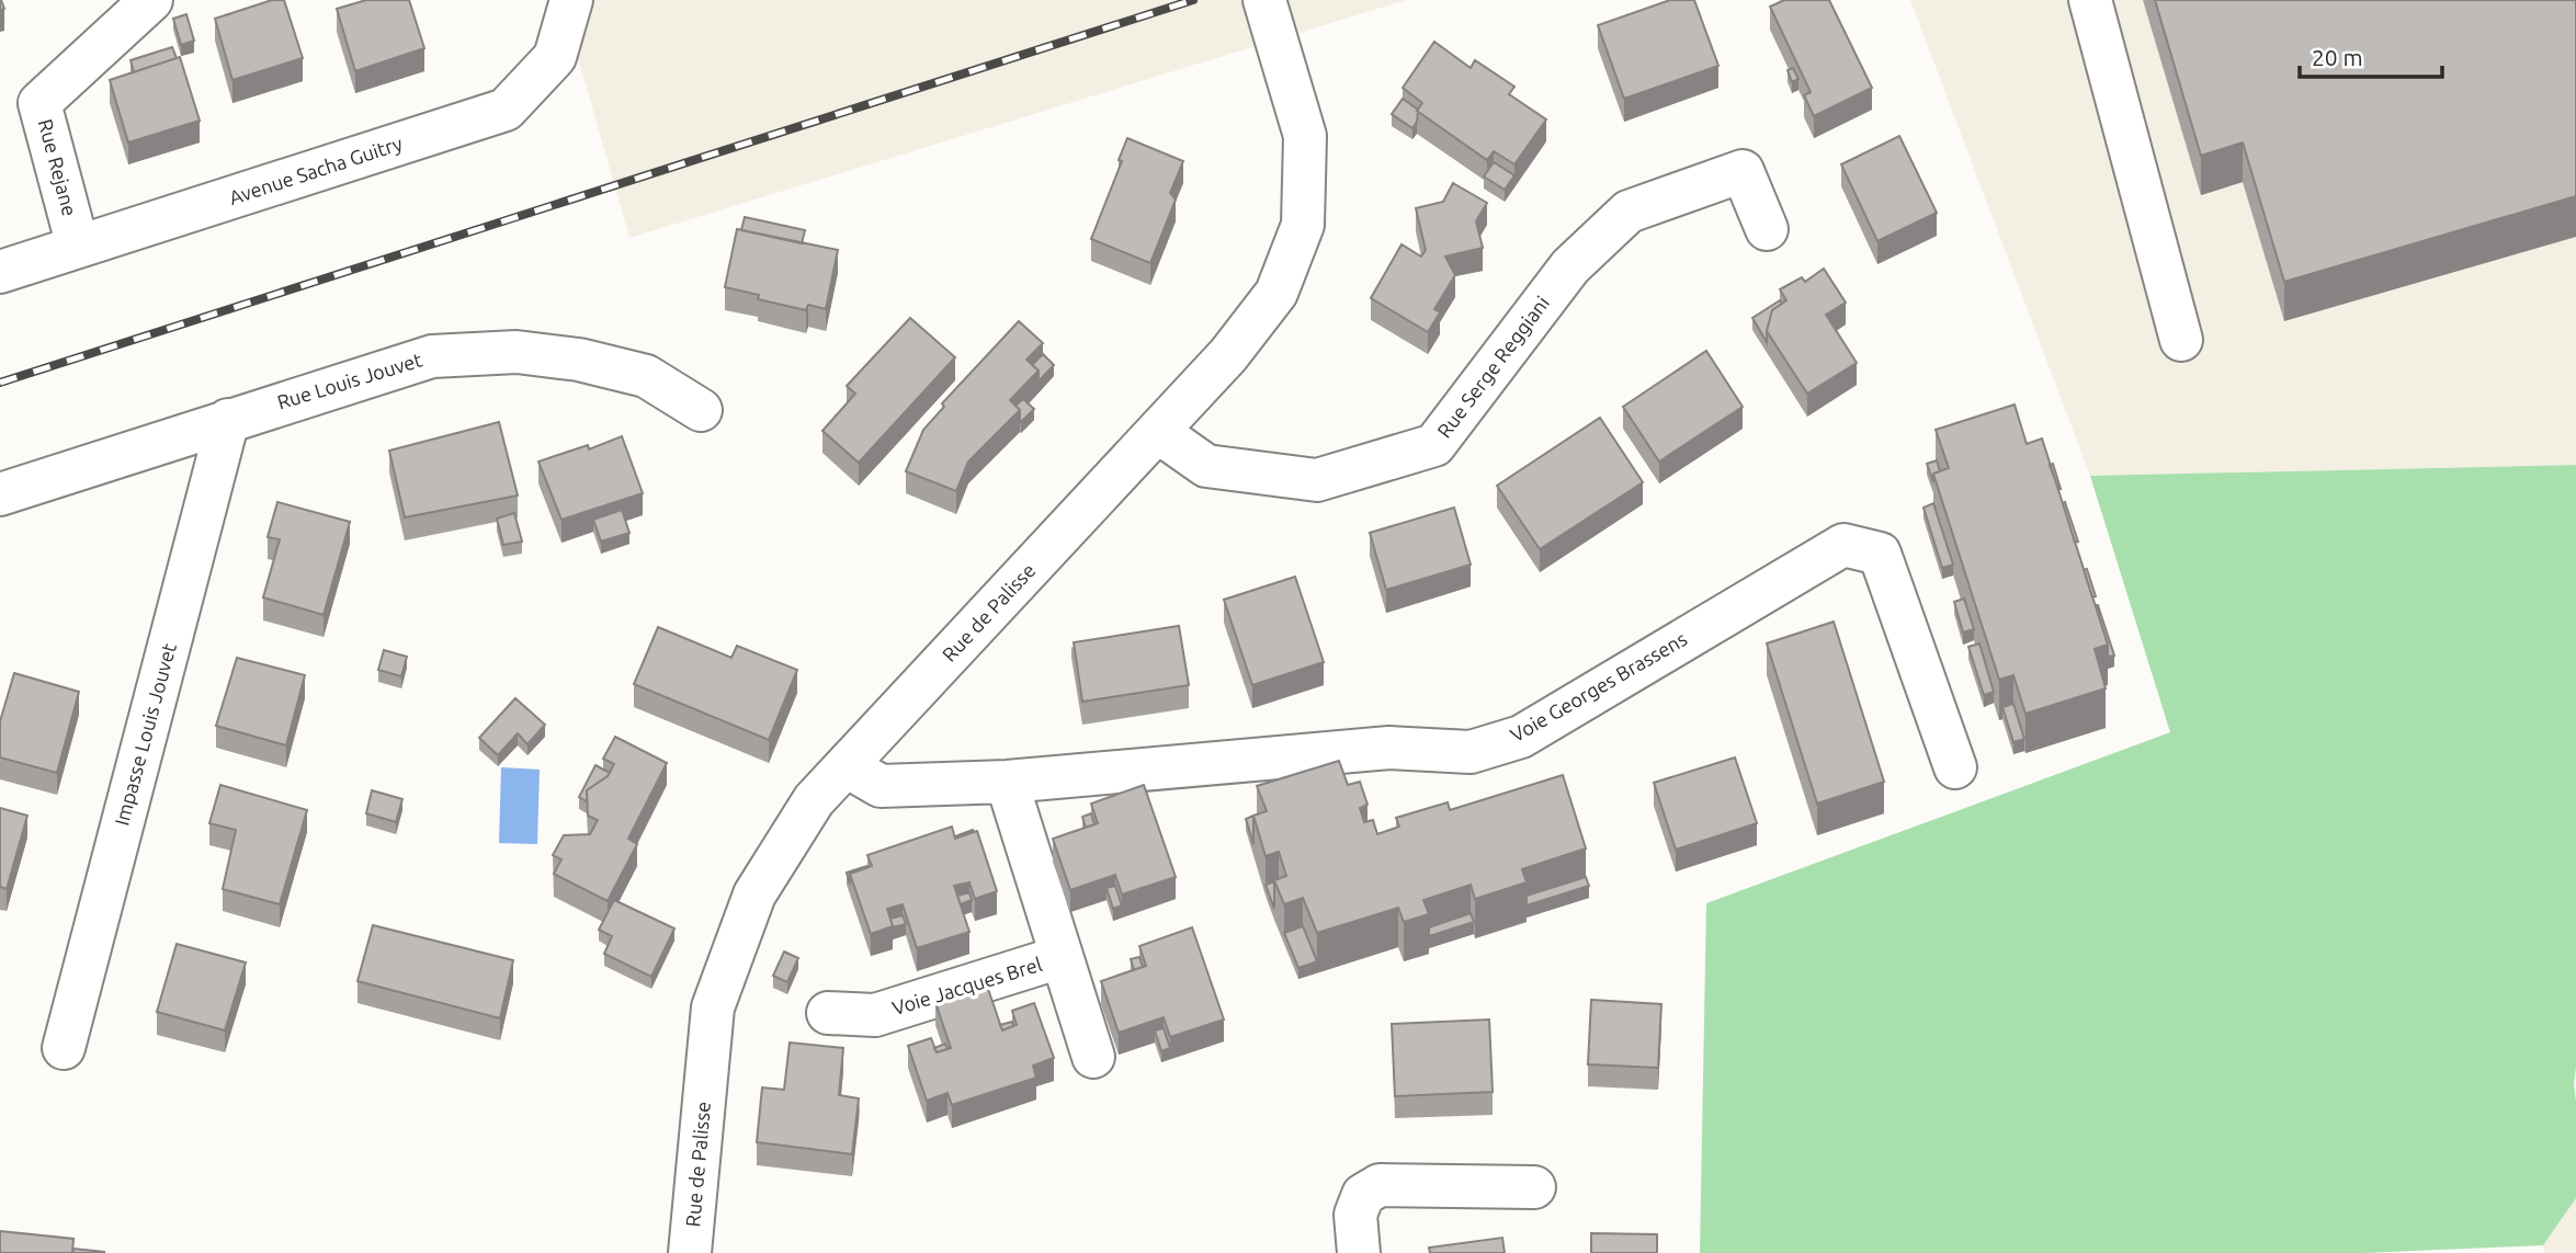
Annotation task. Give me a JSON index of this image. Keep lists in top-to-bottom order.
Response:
{
  "streets": {
    "street": [
      "Rue Rejane",
      "Avenue Sacha Guitry",
      "Rue Serge Reggiani",
      "Rue Louis Jouvet",
      "Rue de Palisse",
      "Voie Georges Brassens",
      "Impasse Louis Jouvet",
      "Voie Jacques Brel"
    ]
  },
  "crossings": [
    ["Rue Rejane", "Avenue Sacha Guitry"],
    ["Rue Serge Reggiani", "Rue de Palisse"],
    ["Rue Louis Jouvet", "Impasse Louis Jouvet"],
    ["Rue de Palisse", "Voie Georges Brassens"],
    ["Voie Georges Brassens", "Voie Jacques Brel"]
  ],
  "scale_bar": "20 m"
}
